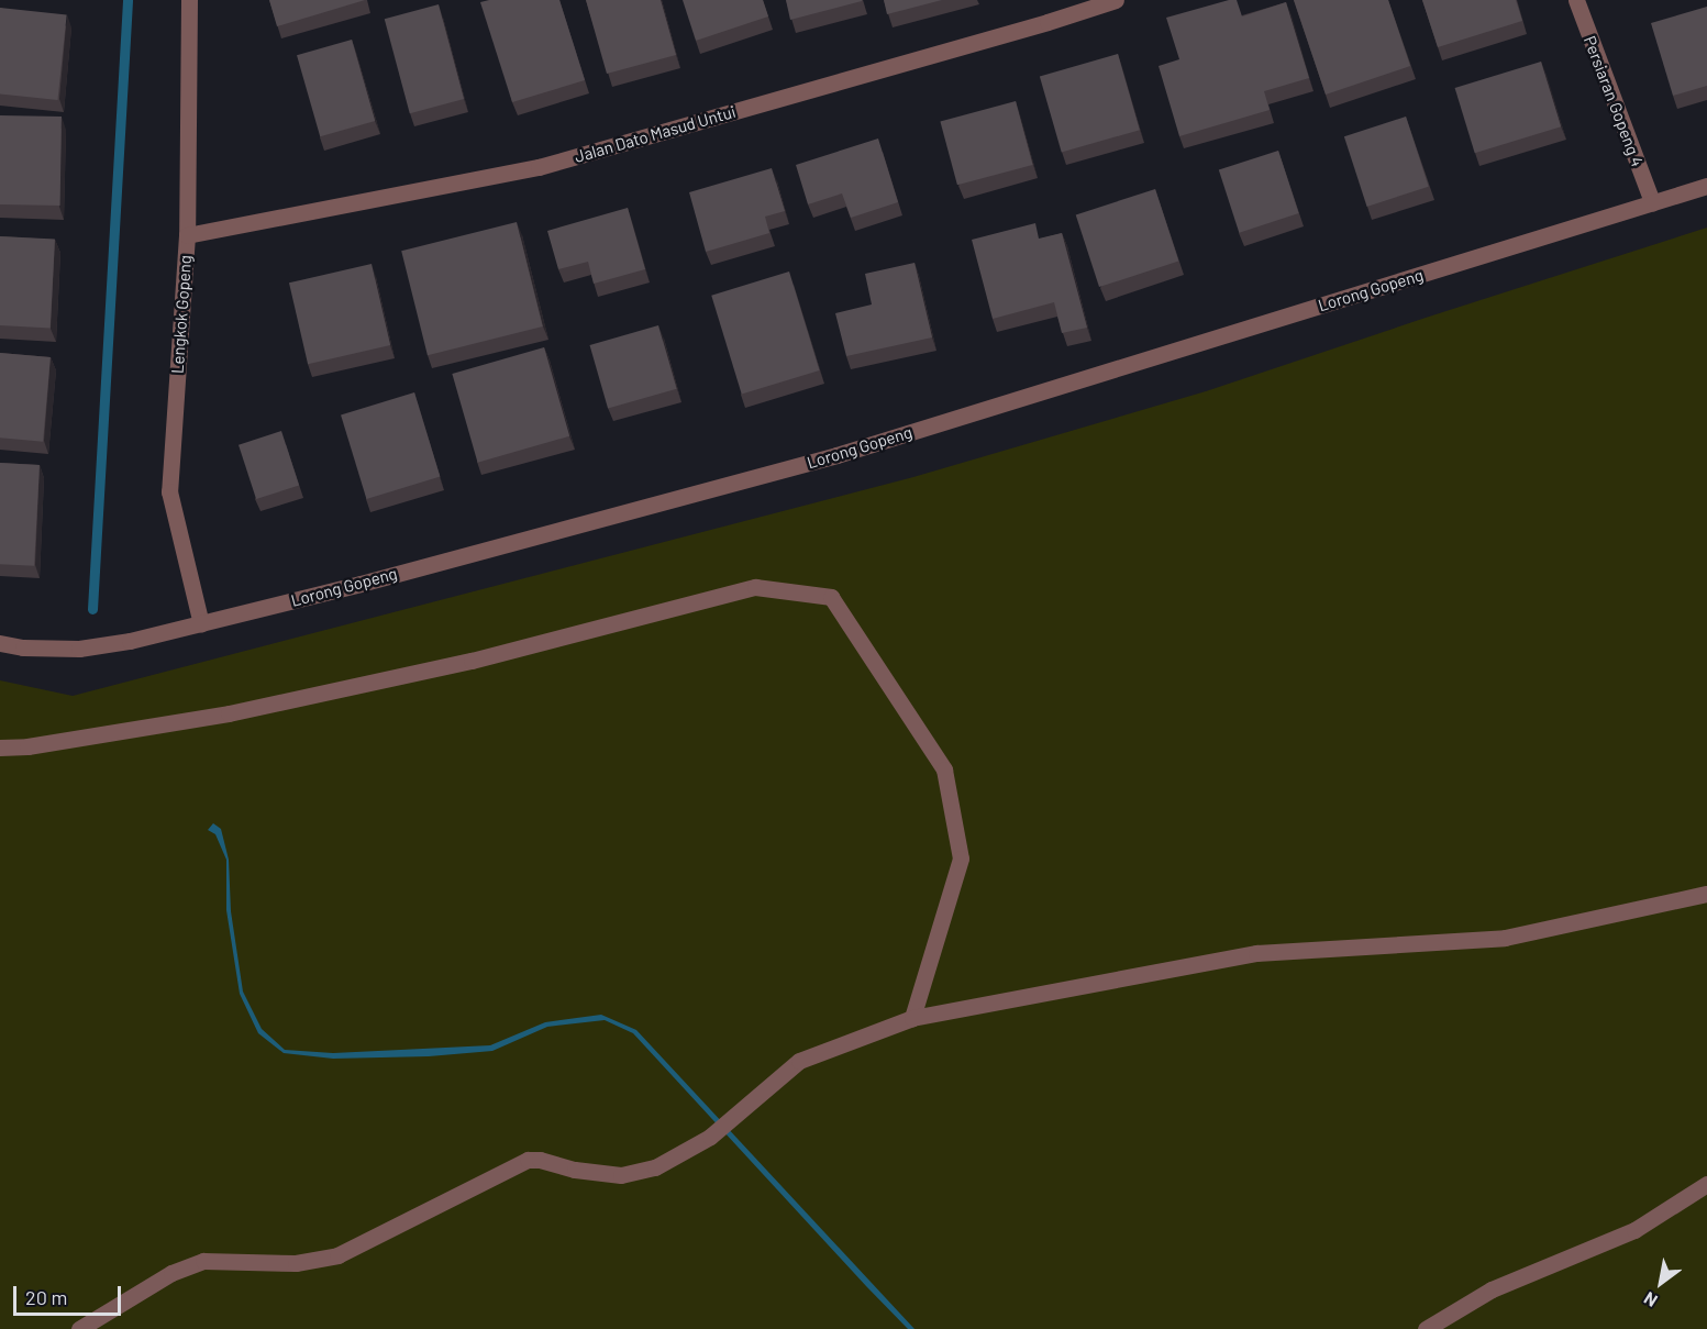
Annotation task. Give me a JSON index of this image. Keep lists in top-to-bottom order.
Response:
{
  "streets": {
    "street": [
      "Persiaran Gopeng 4",
      "Jalan Dato Masud Untui",
      "Lorong Gopeng",
      "Lengkok Gopeng"
    ]
  },
  "crossings": [
    ["Persiaran Gopeng 4", "Lorong Gopeng"],
    ["Jalan Dato Masud Untui", "Lengkok Gopeng"],
    ["Lorong Gopeng", "Lengkok Gopeng"]
  ],
  "scale_bar": "20 m",
  "north": "bottom left"
}
